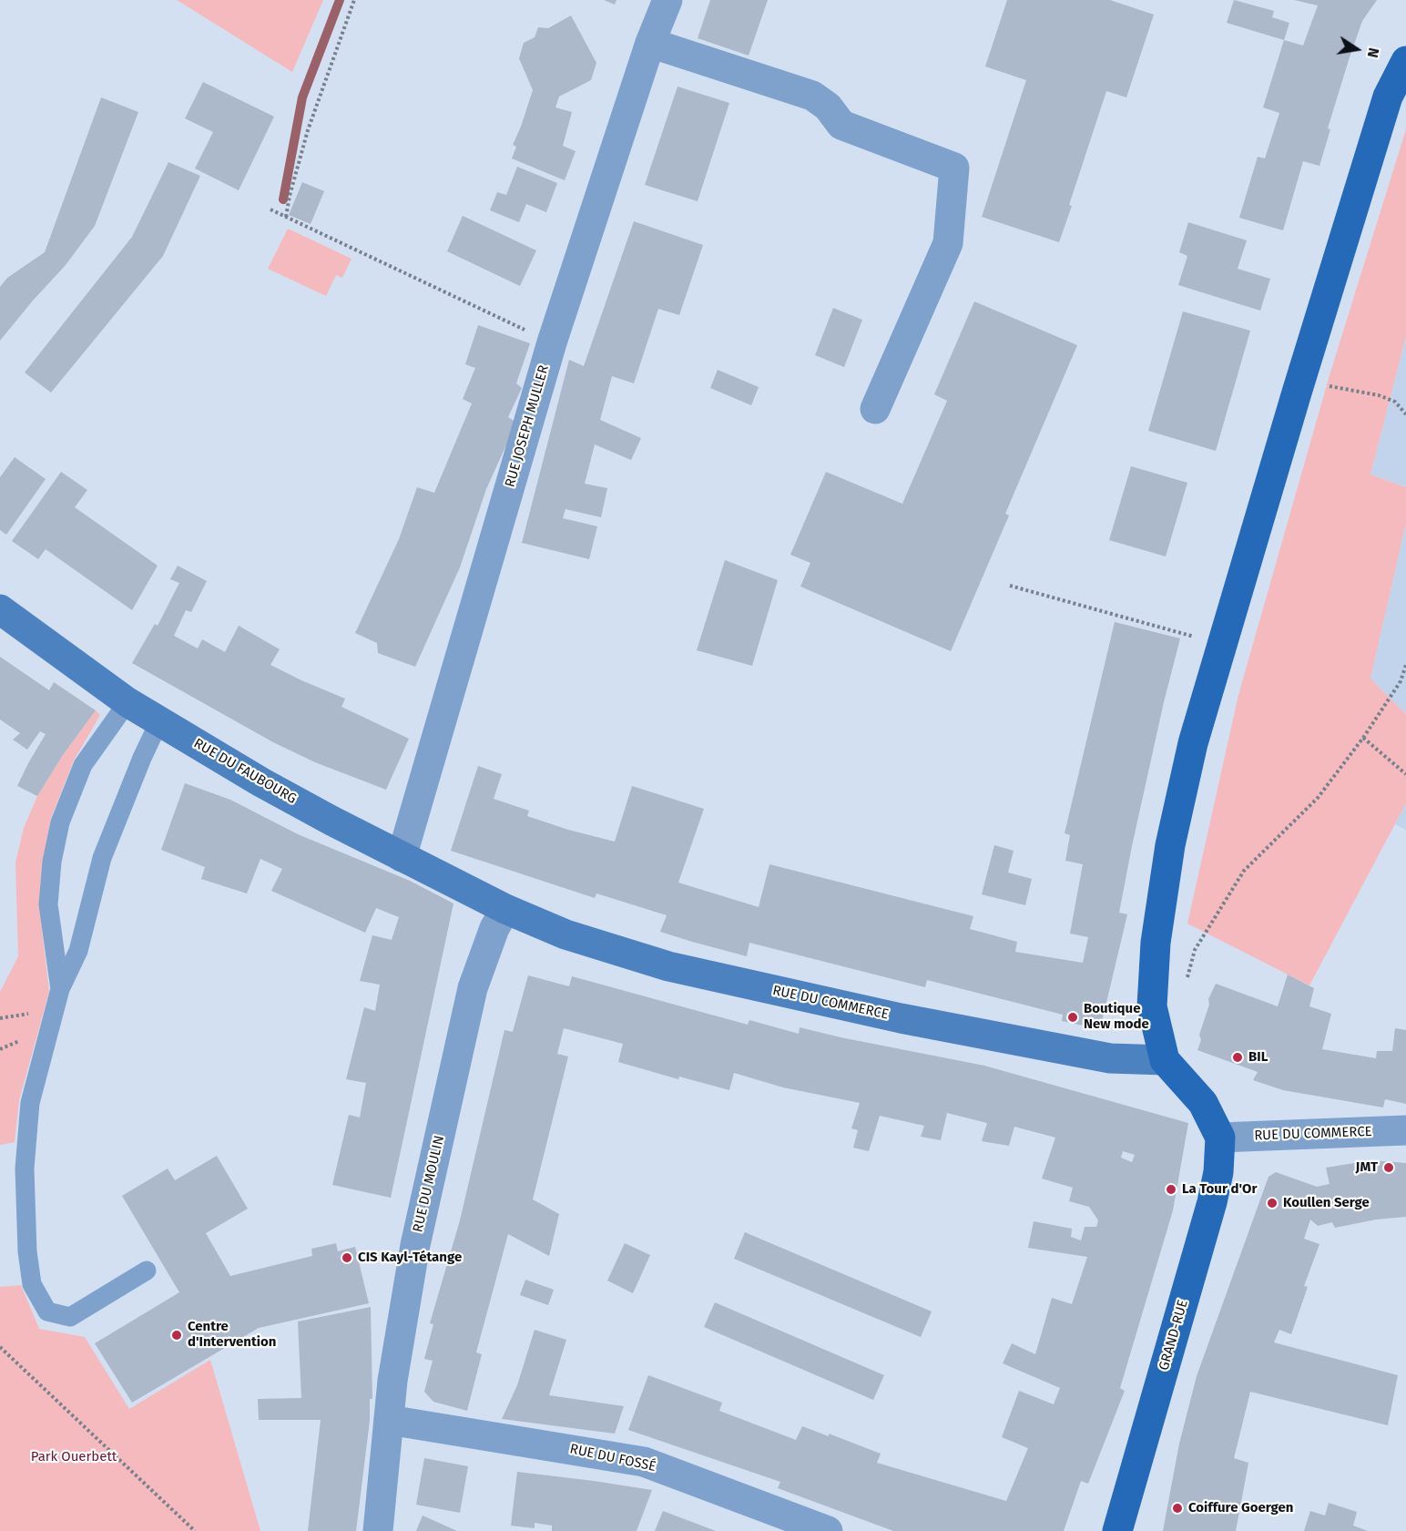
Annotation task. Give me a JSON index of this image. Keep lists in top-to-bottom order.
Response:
{
  "streets": {
    "main road": ["RUE DU FAUBOURG", "RUE DU COMMERCE", "GRAND-RUE"],
    "street": ["RUE JOSEPH MULLER", "RUE DU MOULIN", "RUE DU FOSSÉ"]
  },
  "crossings": [
    ["RUE JOSEPH MULLER", "RUE DU FAUBOURG"],
    ["RUE DU FAUBOURG", "RUE DU COMMERCE"],
    ["RUE DU FAUBOURG", "RUE DU MOULIN"],
    ["RUE DU COMMERCE", "RUE DU MOULIN"],
    ["RUE DU COMMERCE", "GRAND-RUE"],
    ["RUE DU MOULIN", "RUE DU FOSSÉ"]
  ],
  "parks": ["Park Ouerbett"],
  "places": [
    "Boutique New mode",
    "BIL",
    "JMT",
    "La Tour d'Or",
    "Koullen Serge",
    "CIS Kayl-Tétange",
    "Centre d'Intervention",
    "Coiffure Goergen"
  ],
  "north": "right"
}
